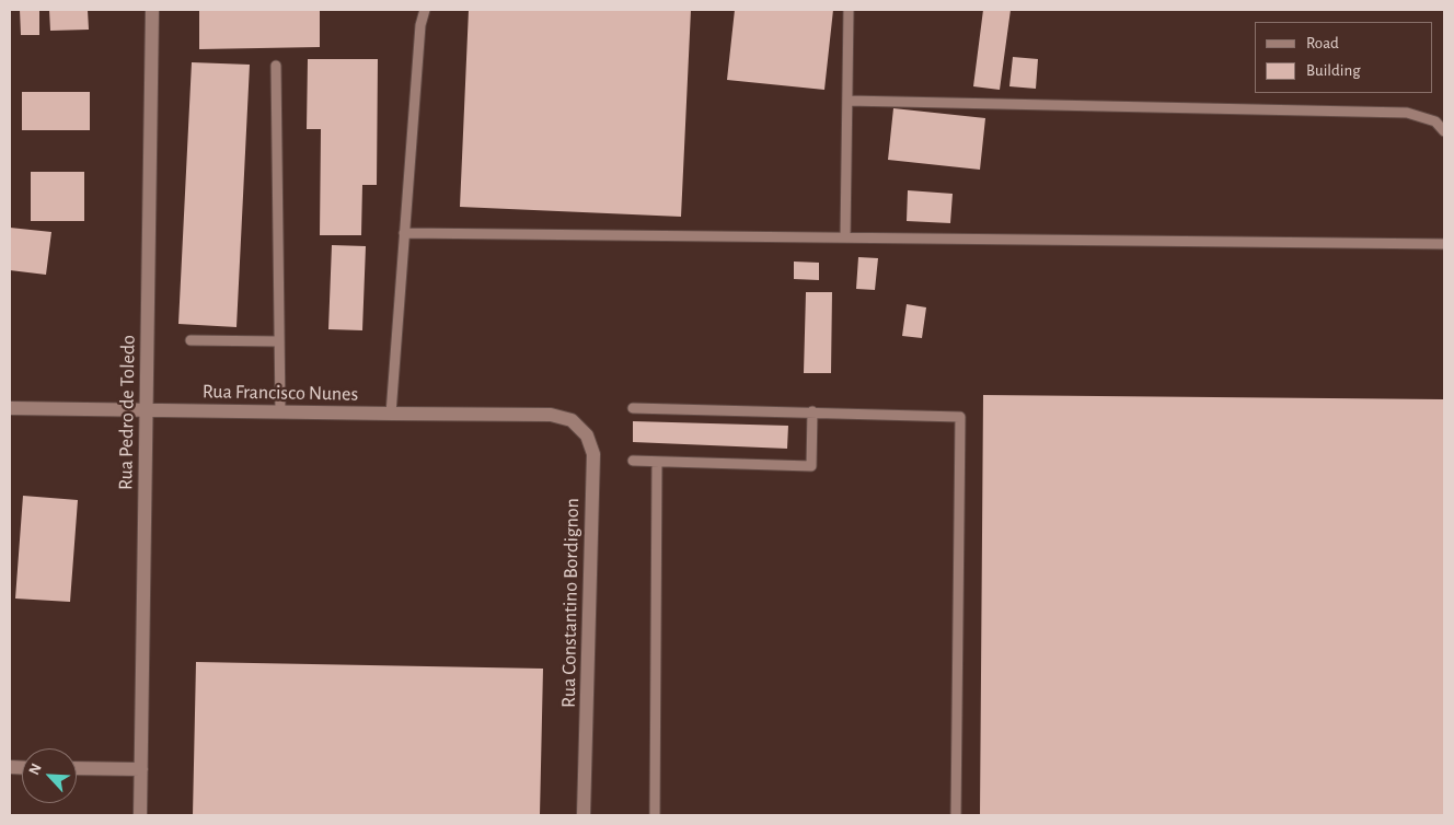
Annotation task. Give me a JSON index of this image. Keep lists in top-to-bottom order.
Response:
{
  "streets": {
    "street": ["Rua Francisco Nunes", "Rua Pedro de Toledo", "Rua Constantino Bordignon"]
  },
  "crossings": [
    ["Rua Francisco Nunes", "Rua Pedro de Toledo"],
    ["Rua Francisco Nunes", "Rua Constantino Bordignon"]
  ],
  "legend": ["Road", "Building"],
  "north": "top left"
}
